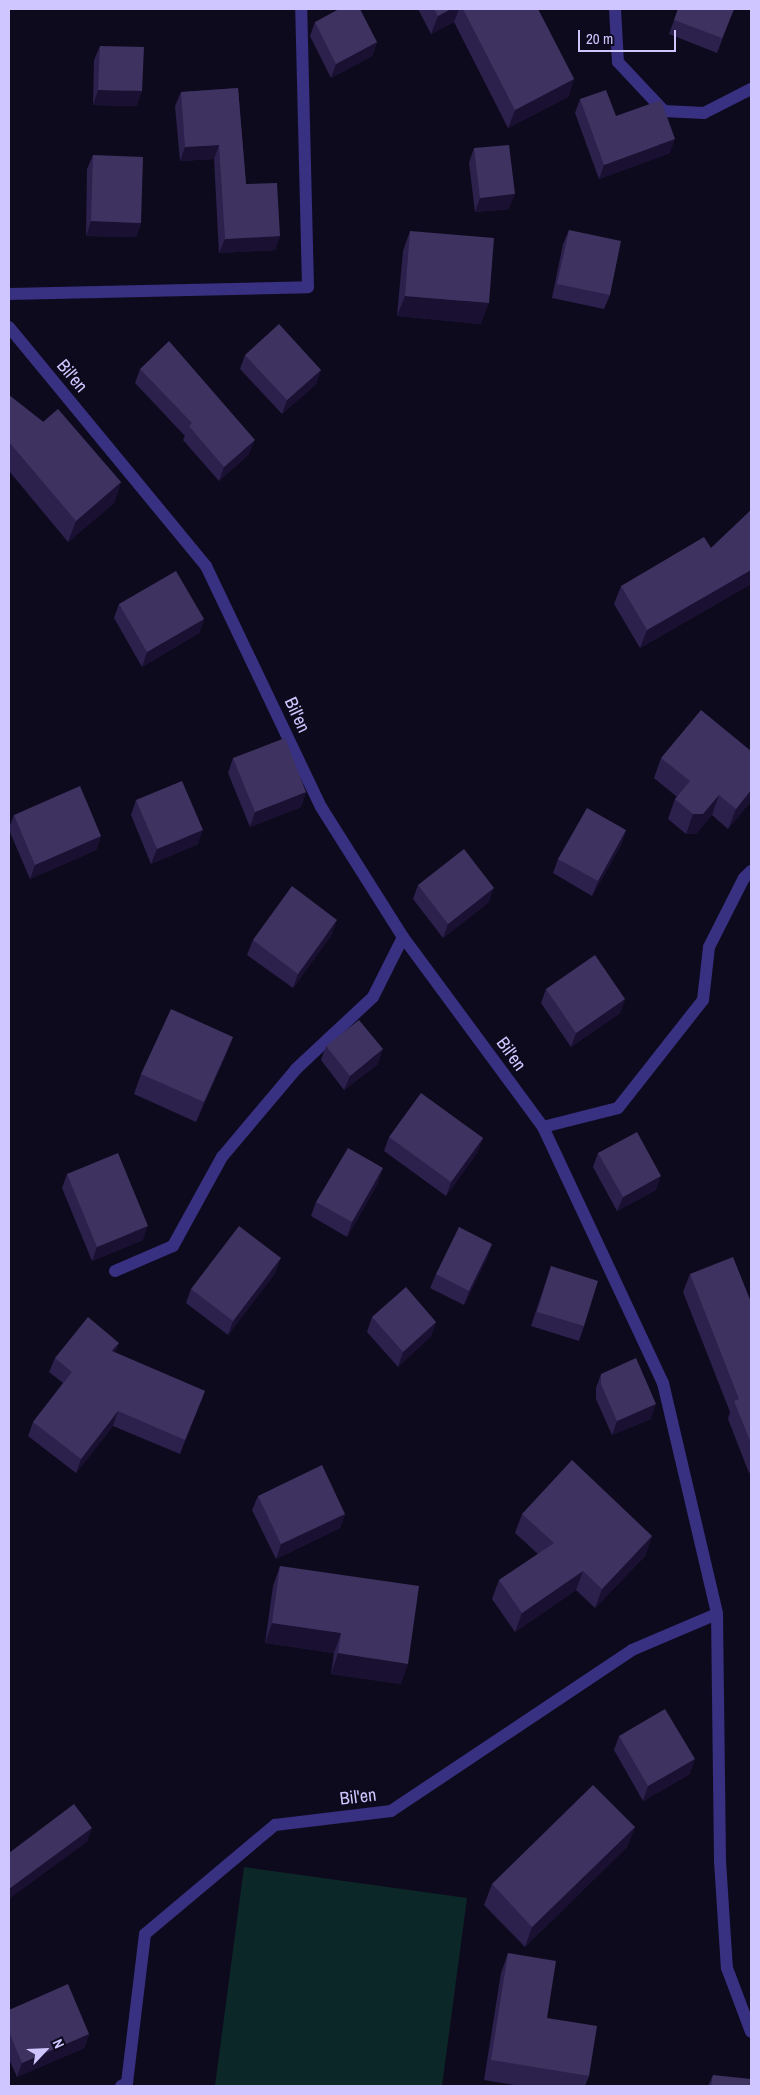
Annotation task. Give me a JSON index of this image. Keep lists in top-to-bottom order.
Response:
{
  "streets": {
    "street": ["Bil'en"]
  },
  "scale_bar": "20 m",
  "north": "top right"
}
